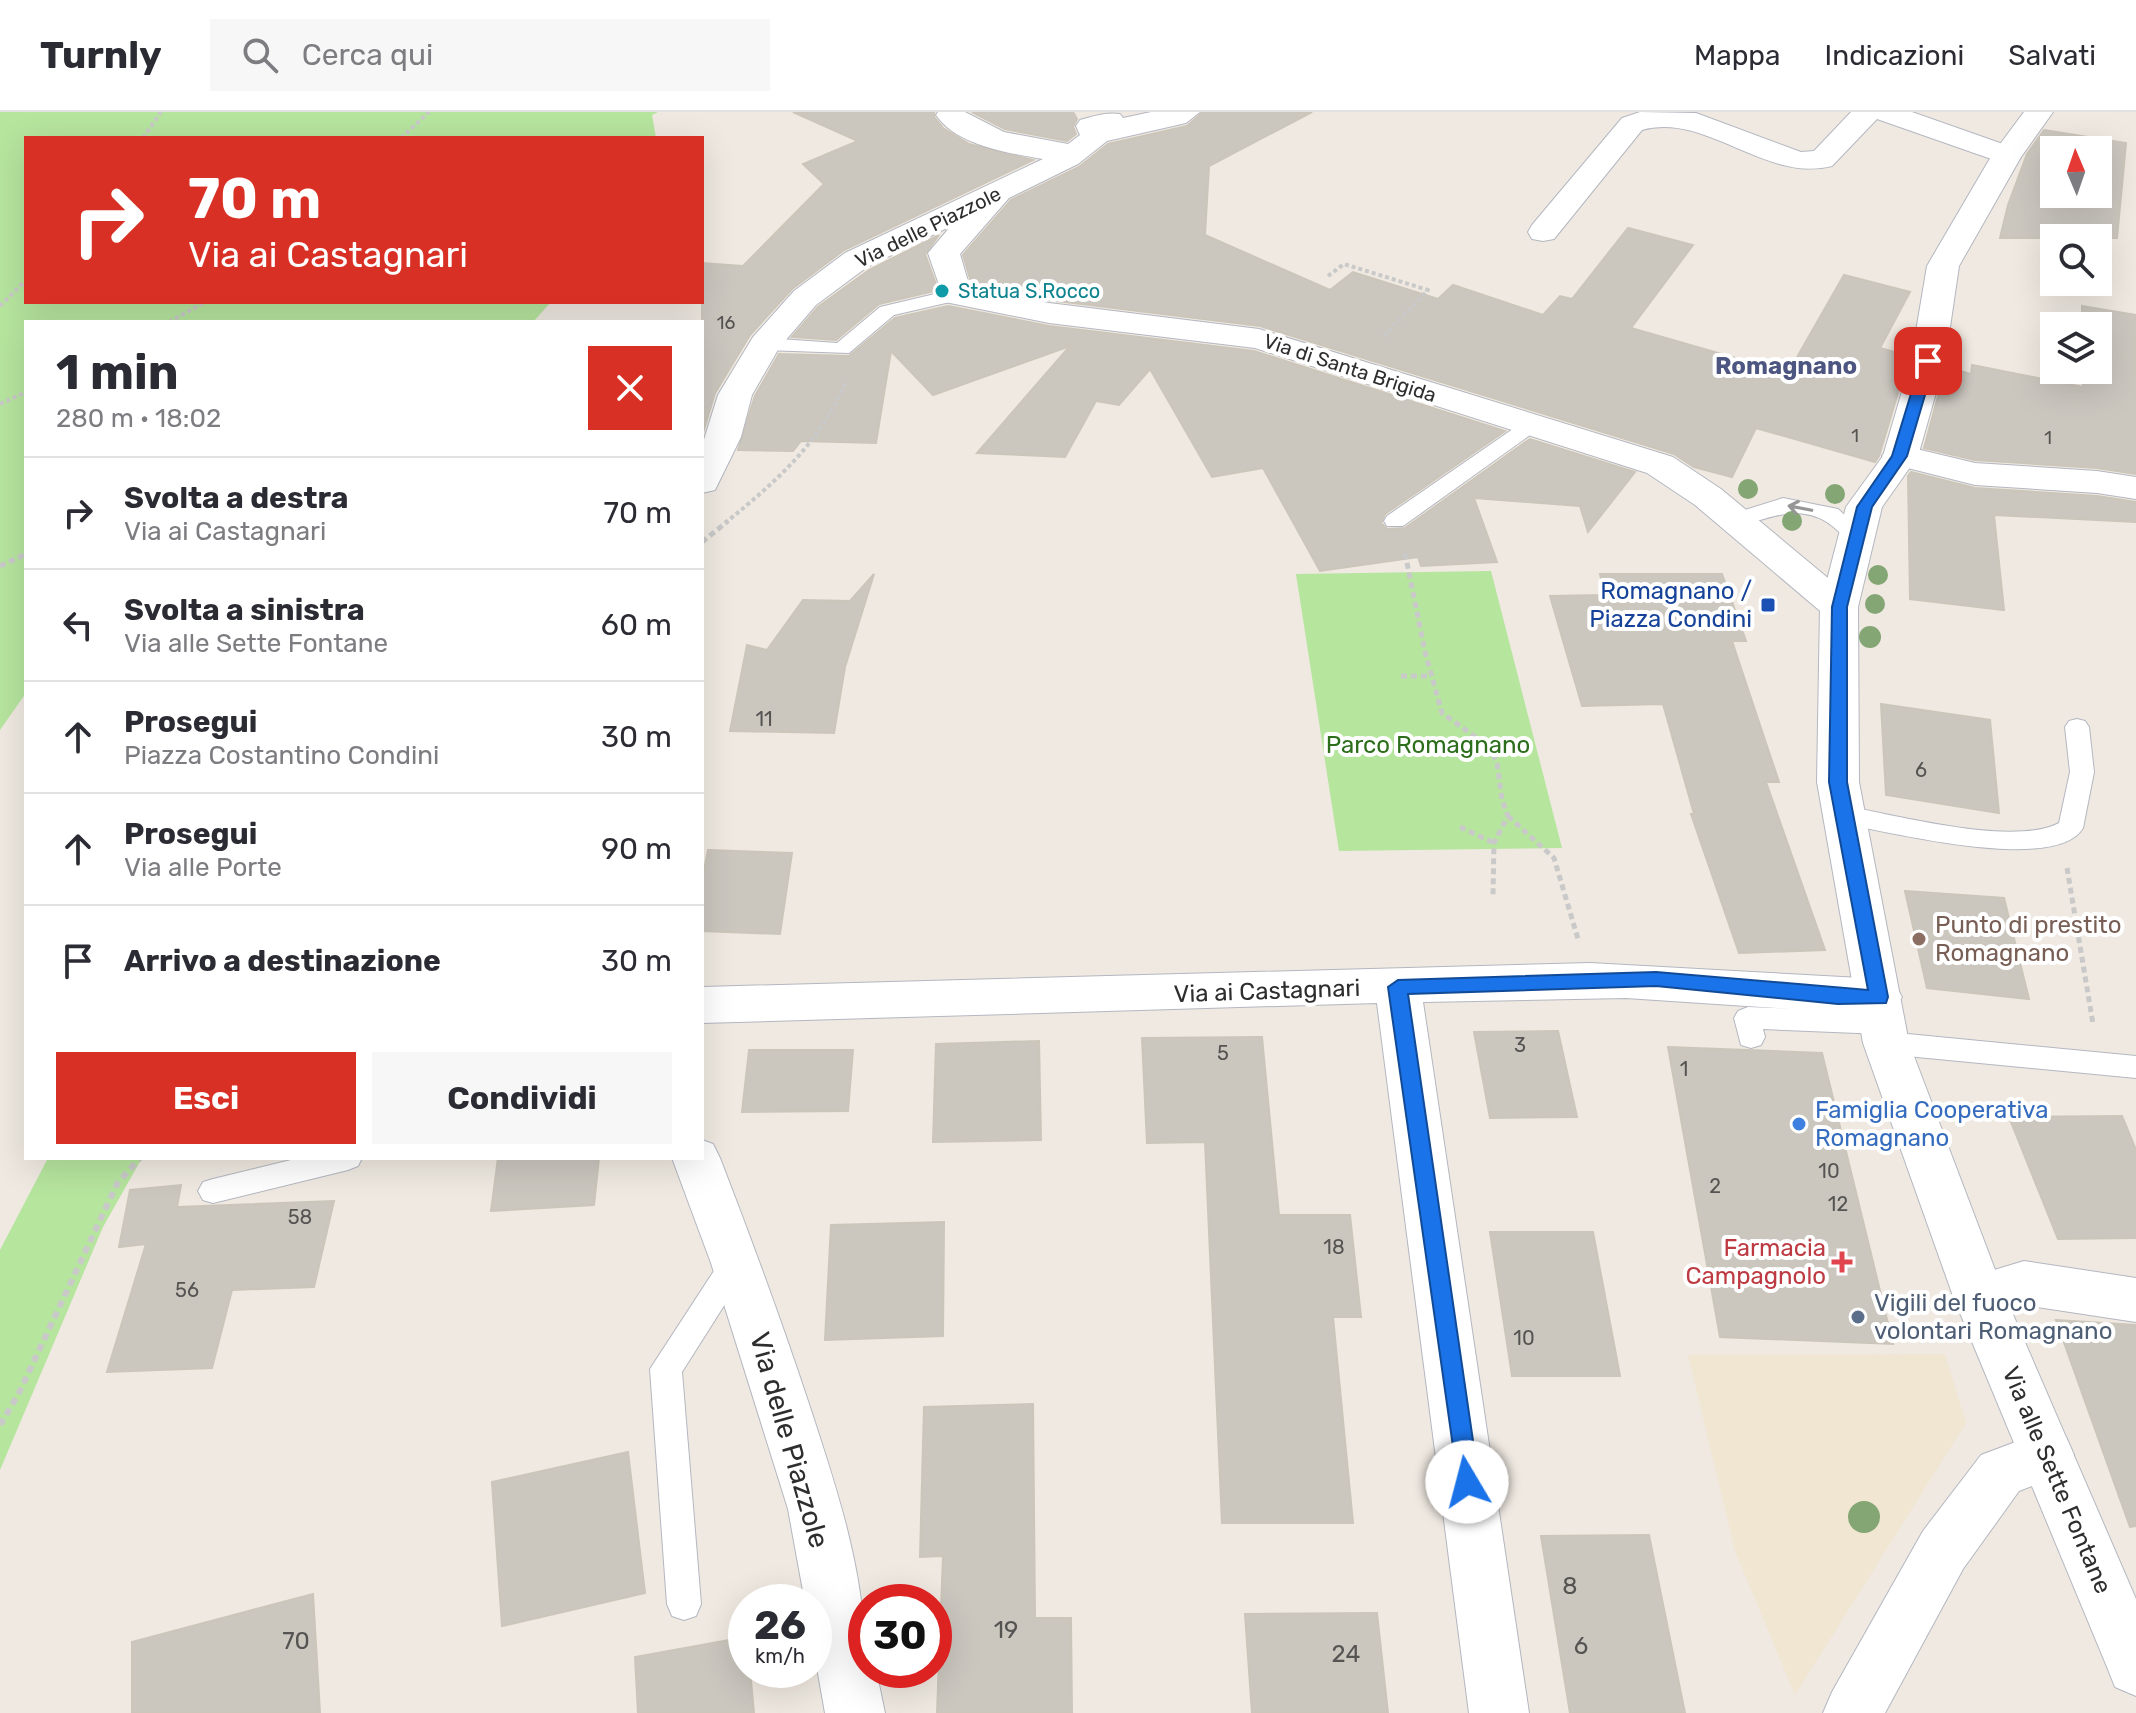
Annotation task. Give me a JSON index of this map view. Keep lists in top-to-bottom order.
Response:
{
  "streets": {
    "street": [
      "Via delle Piazzole",
      "Via di Santa Brigida",
      "Via ai Castagnari",
      "Via alle Sette Fontane"
    ]
  },
  "crossings": [
    ["Via delle Piazzole", "Via di Santa Brigida"],
    ["Via di Santa Brigida", "Via alle Sette Fontane"],
    ["Via ai Castagnari", "Via alle Sette Fontane"]
  ],
  "districts": ["Romagnano"],
  "parks": ["Parco Romagnano"],
  "places": {
    "other": [
      "Statua S.Rocco",
      "Punto di prestito Romagnano",
      "Famiglia Cooperativa Romagnano",
      "Vigili del fuoco volontari Romagnano"
    ],
    "transit": ["Romagnano / Piazza Condini"],
    "health": ["Farmacia Campagnolo"]
  },
  "house_numbers": [
    "16",
    "1",
    "1",
    "11",
    "6",
    "3",
    "5",
    "1",
    "10",
    "2",
    "12",
    "58",
    "18",
    "56",
    "10",
    "8",
    "19",
    "70",
    "6",
    "24"
  ],
  "north": "top",
  "page": {
    "header": "Turnly",
    "search": "Cerca qui",
    "nav": ["Mappa", "Indicazioni", "Salvati"],
    "turn": ["70 m", "Via ai Castagnari"],
    "heading": ["1 min", "280 m · 18:02"],
    "list": [
      {
        "name": "Svolta a destra",
        "note": "Via ai Castagnari",
        "value": "70 m"
      },
      {
        "name": "Svolta a sinistra",
        "note": "Via alle Sette Fontane",
        "value": "60 m"
      },
      {
        "name": "Prosegui",
        "note": "Piazza Costantino Condini",
        "value": "30 m"
      },
      {
        "name": "Prosegui",
        "note": "Via alle Porte",
        "value": "90 m"
      },
      {
        "name": "Arrivo a destinazione",
        "value": "30 m"
      }
    ],
    "buttons": ["Esci", "Condividi"],
    "speed": "26 km/h",
    "limit": "30"
  }
}
